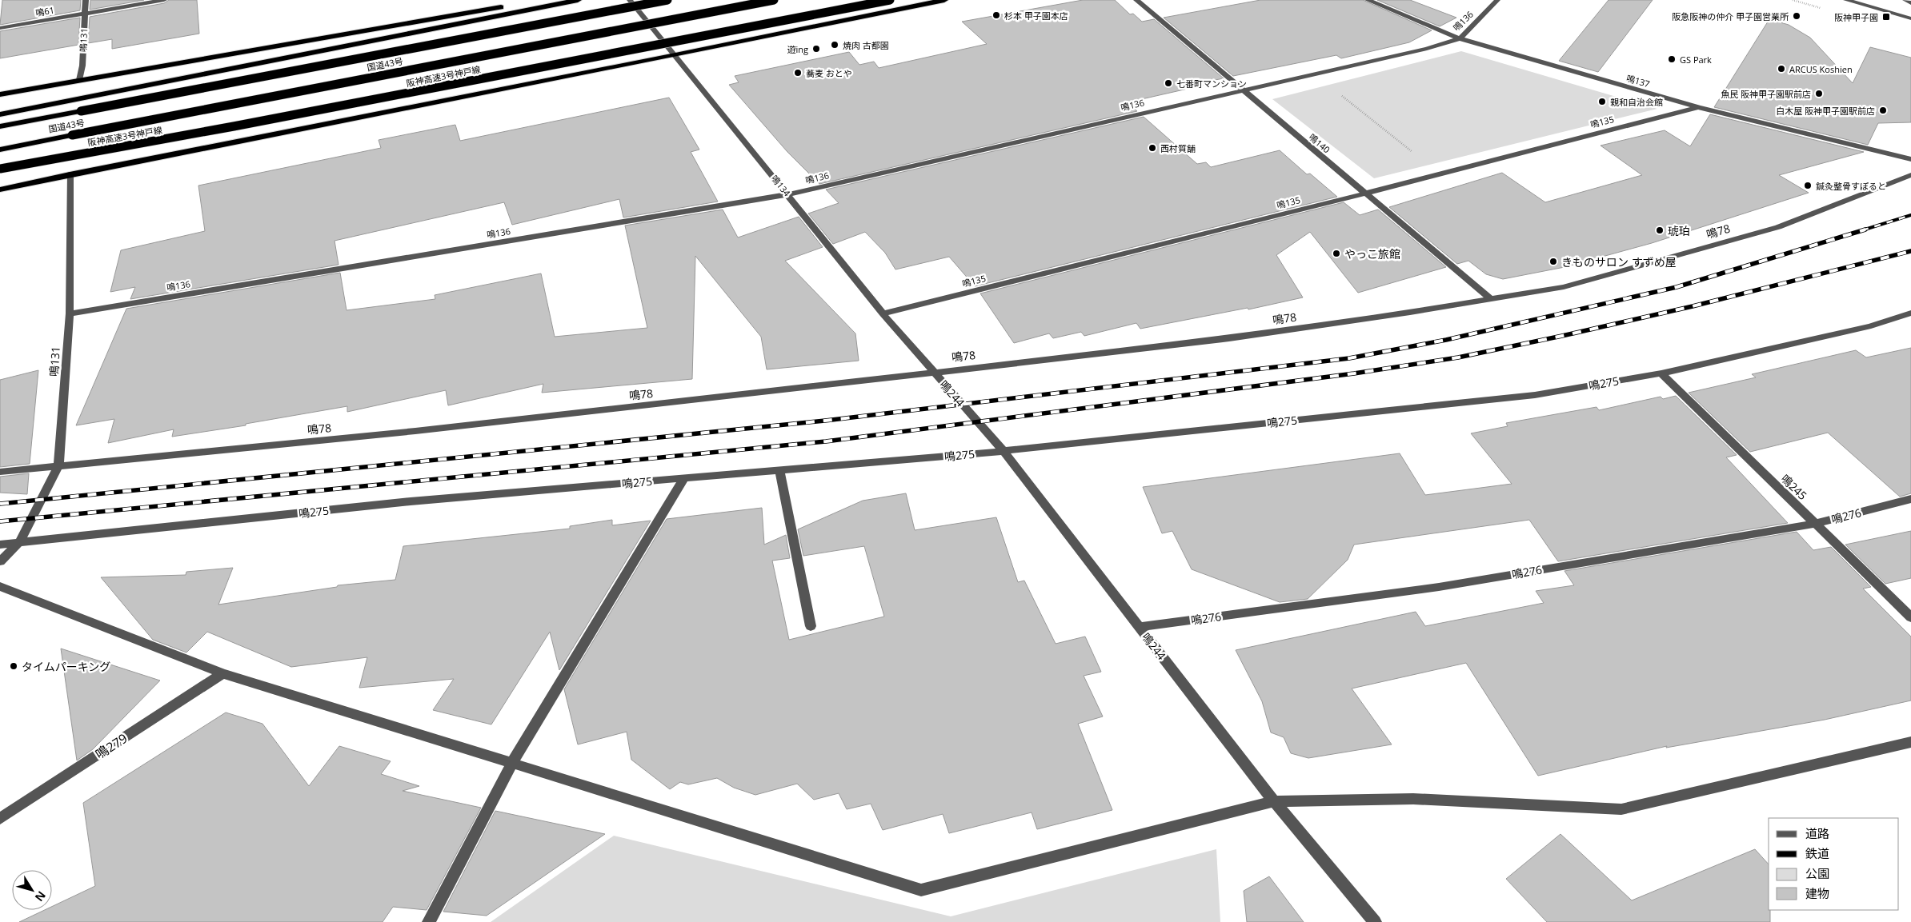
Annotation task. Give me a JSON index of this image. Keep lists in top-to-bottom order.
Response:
{
  "streets": {
    "highway": ["国道43号", "阪神高速3号神戸線"],
    "street": [
      "鳴61",
      "鳴136",
      "鳴131",
      "鳴137",
      "鳴135",
      "鳴140",
      "鳴134",
      "鳴78",
      "鳴275",
      "鳴244",
      "鳴245",
      "鳴276",
      "鳴279"
    ]
  },
  "crossings": [
    ["鳴61", "鳴131"],
    ["鳴136", "鳴131"],
    ["鳴136", "鳴137"],
    ["鳴136", "鳴140"],
    ["鳴136", "鳴134"],
    ["鳴131", "鳴78"],
    ["鳴131", "鳴275"],
    ["鳴137", "鳴135"],
    ["鳴135", "鳴140"],
    ["鳴135", "鳴134"],
    ["鳴140", "鳴78"],
    ["鳴134", "鳴78"],
    ["鳴134", "鳴244"],
    ["鳴78", "鳴244"],
    ["鳴275", "鳴244"],
    ["鳴275", "鳴245"],
    ["鳴244", "鳴276"],
    ["鳴245", "鳴276"]
  ],
  "places": {
    "other": [
      "杉本 甲子園本店",
      "阪急阪神の仲介 甲子園営業所",
      "焼肉 古都園",
      "遊ing",
      "GS Park",
      "ARCUS Koshien",
      "蕎麦 おとや",
      "七番町マンション",
      "魚民 阪神甲子園駅前店",
      "親和自治会館",
      "白木屋 阪神甲子園駅前店",
      "西村質舗",
      "鍼灸整骨すぽると",
      "琥珀",
      "やっこ旅館",
      "きものサロン すずめ屋",
      "タイムパーキング"
    ],
    "transit": ["阪神甲子園"]
  },
  "legend": [
    "道路",
    "鉄道",
    "公園",
    "建物"
  ],
  "north": "bottom right"
}
